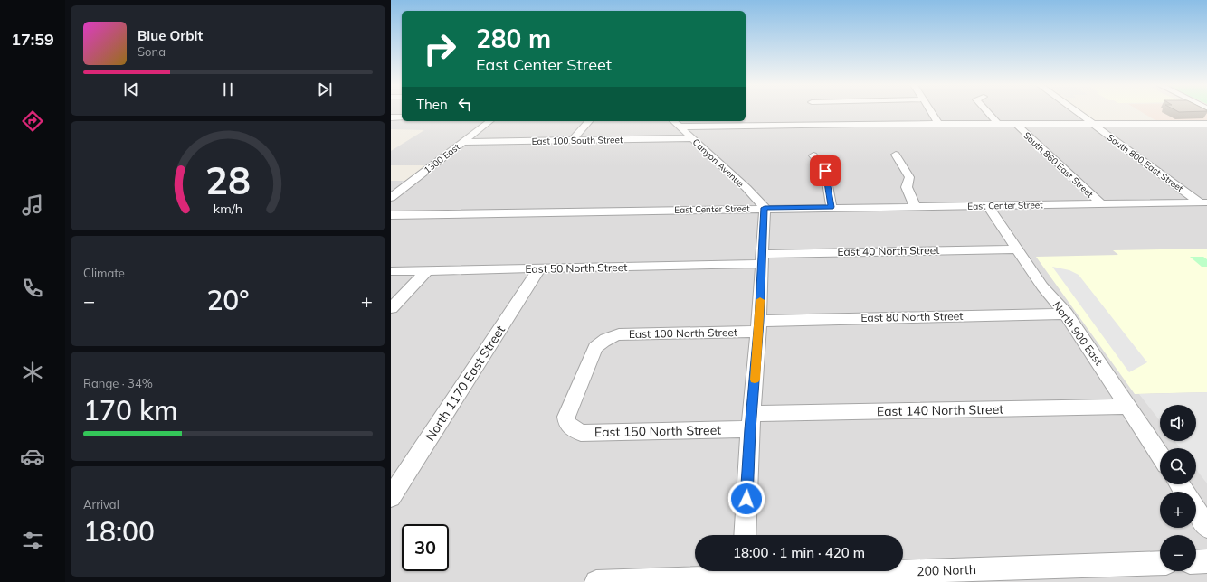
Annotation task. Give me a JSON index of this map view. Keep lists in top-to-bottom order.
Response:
{
  "streets": {
    "street": [
      "East 100 South Street",
      "1300 East",
      "Canyon Avenue",
      "South 800 East Street",
      "South 860 East Street",
      "East Center Street",
      "East 40 North Street",
      "East 50 North Street",
      "East 80 North Street",
      "East 100 North Street",
      "North 900 East",
      "North 1170 East Street",
      "East 140 North Street",
      "East 150 North Street",
      "200 North"
    ]
  },
  "crossings": [
    ["East 100 South Street", "1300 East"],
    ["East 100 South Street", "Canyon Avenue"],
    ["Canyon Avenue", "East Center Street"],
    ["South 800 East Street", "East Center Street"],
    ["South 860 East Street", "East Center Street"],
    ["East Center Street", "North 900 East"],
    ["East 40 North Street", "East 50 North Street"],
    ["East 40 North Street", "North 900 East"],
    ["East 50 North Street", "North 1170 East Street"],
    ["East 80 North Street", "East 100 North Street"],
    ["East 80 North Street", "North 900 East"],
    ["East 100 North Street", "East 150 North Street"],
    ["North 900 East", "East 140 North Street"],
    ["East 140 North Street", "East 150 North Street"]
  ],
  "page": {
    "tabs": "17:59",
    "turn": ["280 m", "East Center Street"],
    "song": ["Blue Orbit", "Sona"],
    "then": "Then",
    "tile": [
      "Climate",
      ["Range · 34%", "170 km"],
      ["Arrival", "18:00"]
    ],
    "heat": ["−", "20°", "+"],
    "map_buttons": ["+", "−"],
    "limit": "30",
    "trip": "18:00 · 1 min · 420 m",
    "gauge": ["28", "km/h"]
  }
}
